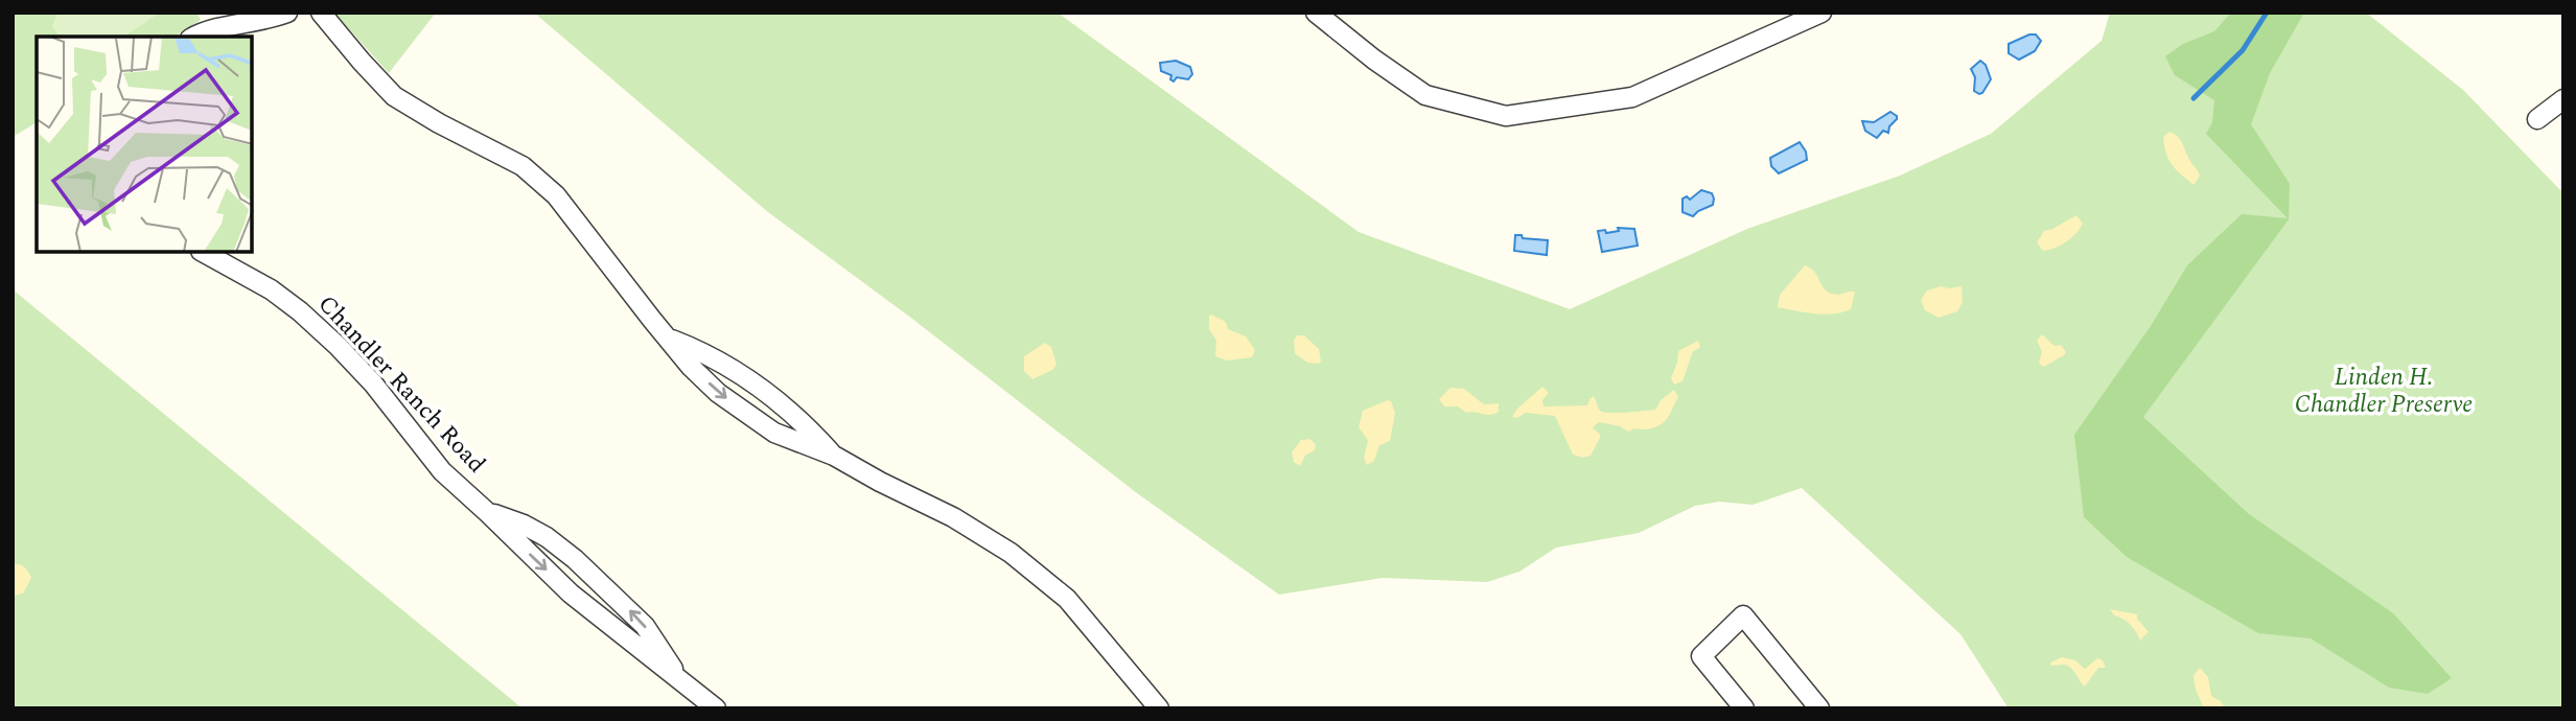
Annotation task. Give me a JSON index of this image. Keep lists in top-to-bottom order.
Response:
{
  "streets": {
    "street": ["Chandler Ranch Road"]
  },
  "parks": ["Linden H. Chandler Preserve"]
}
